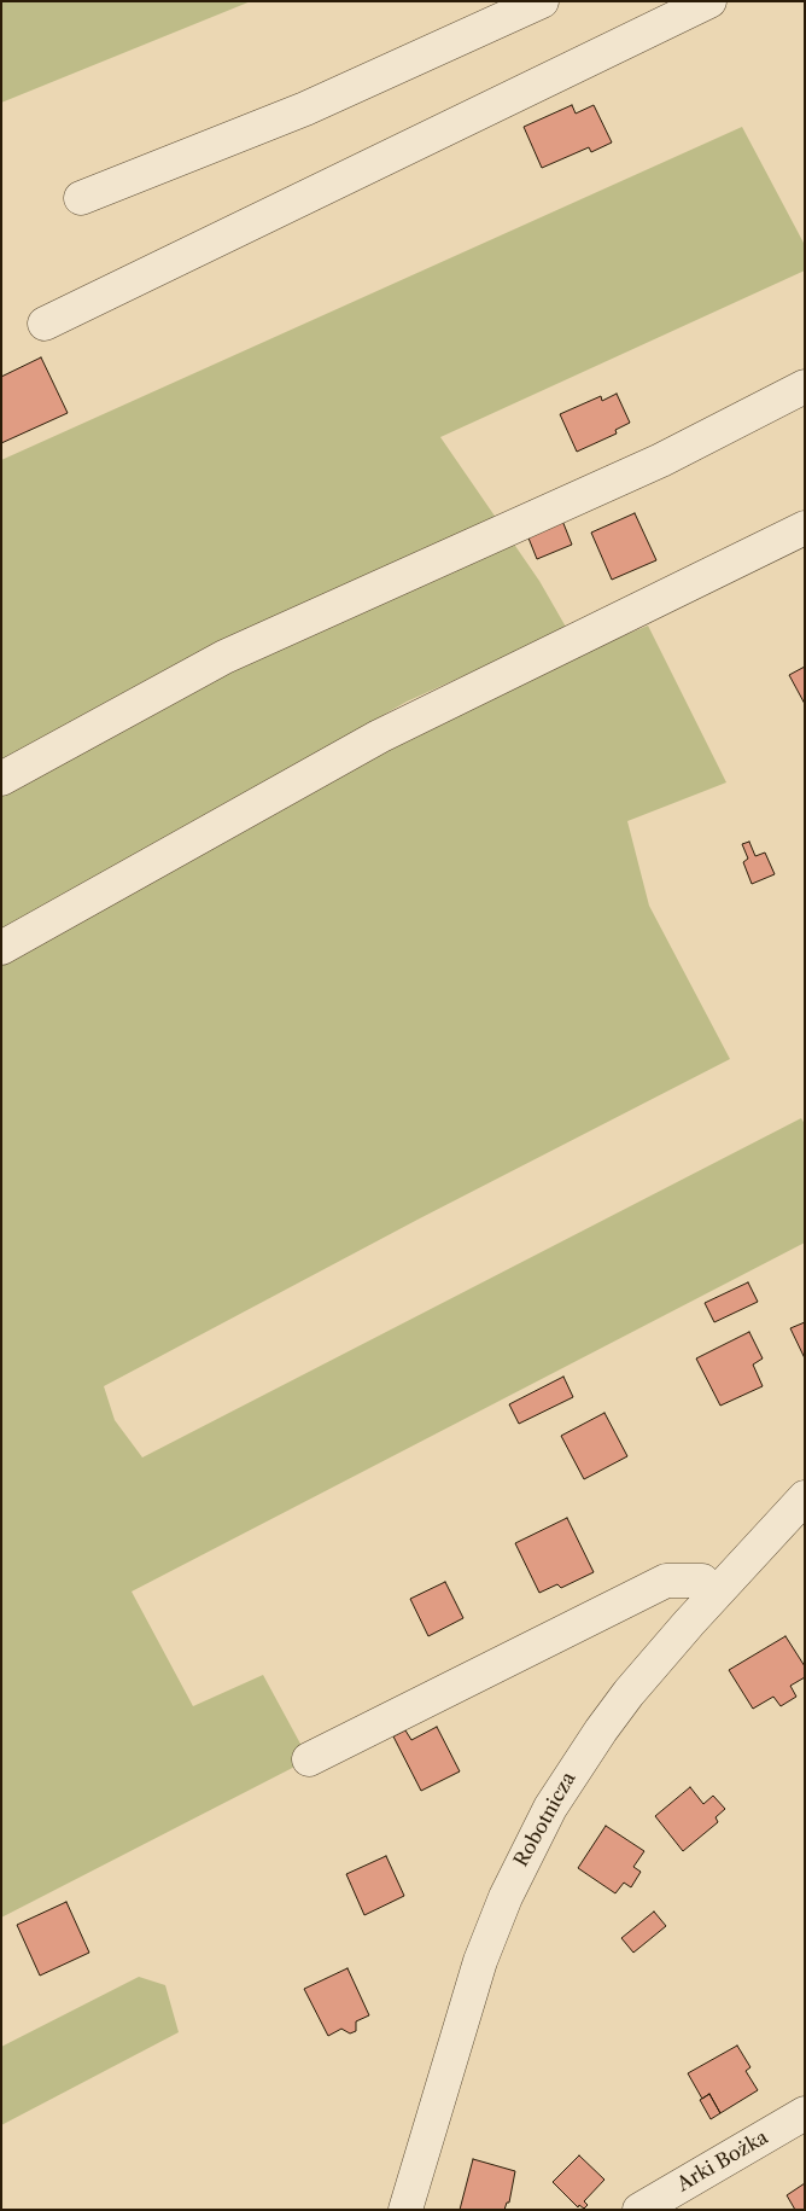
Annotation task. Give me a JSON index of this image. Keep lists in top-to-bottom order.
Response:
{
  "streets": {
    "street": ["Robotnicza", "Arki Bożka"]
  }
}
